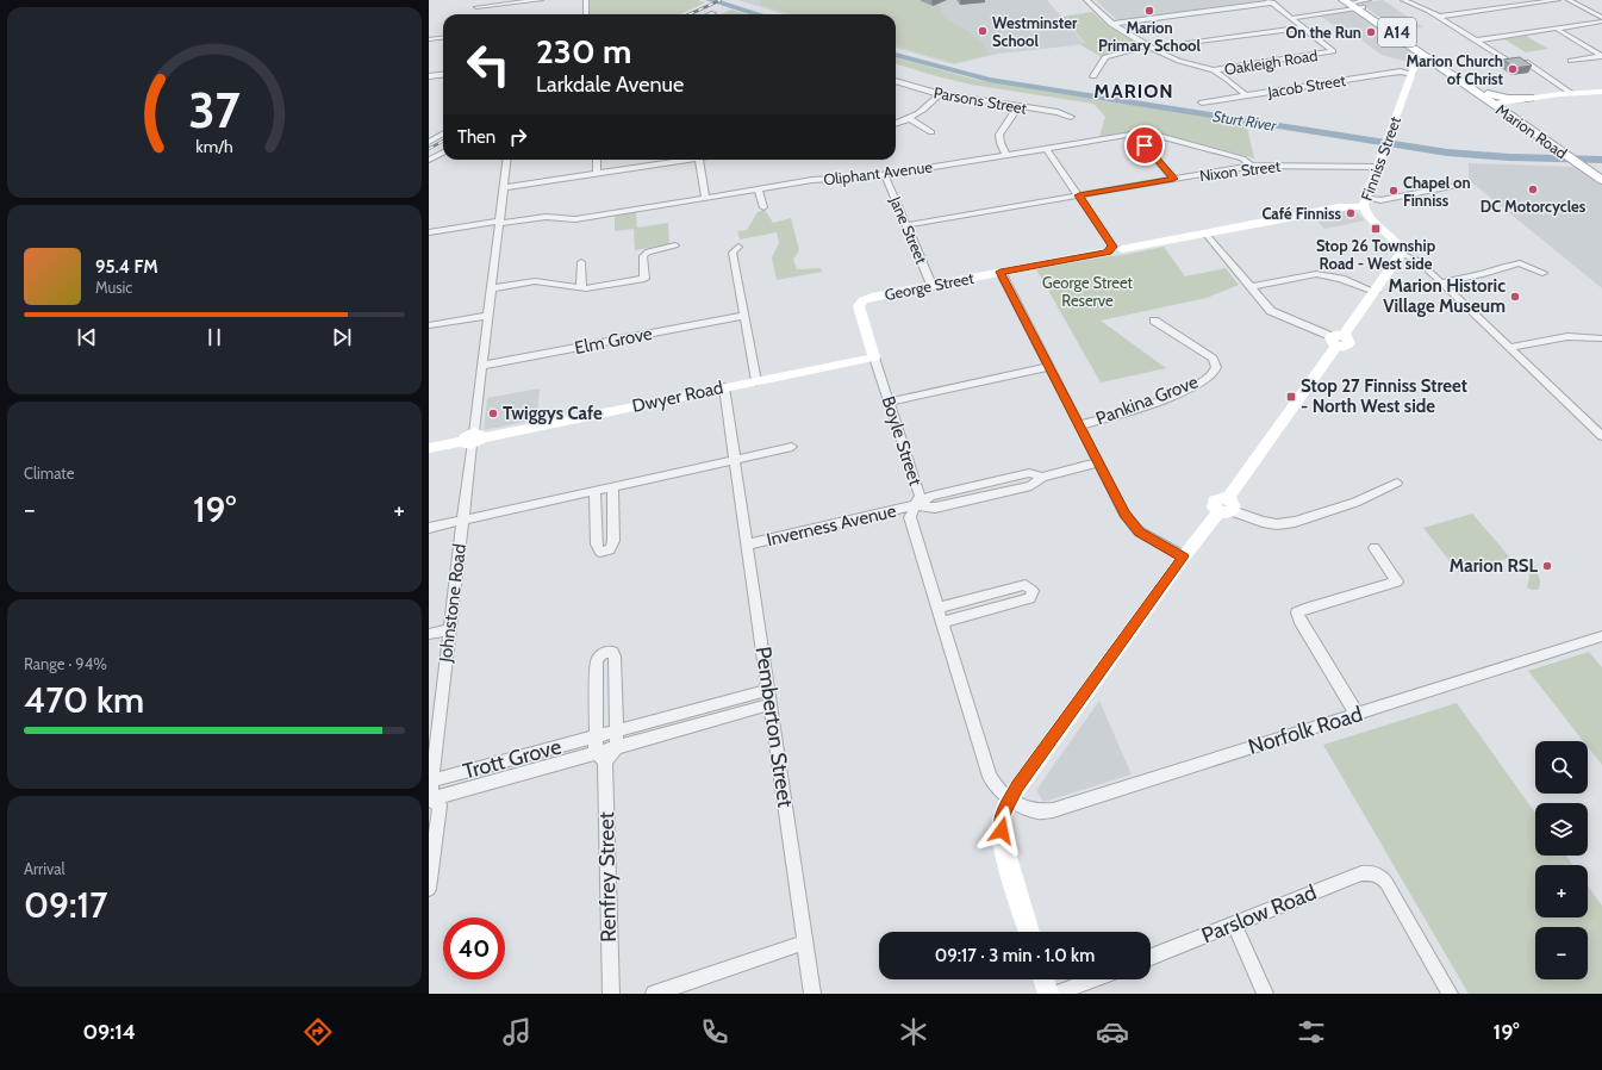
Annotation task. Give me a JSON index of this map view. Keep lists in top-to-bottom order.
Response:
{
  "streets": {
    "main road": ["A14", "Marion Road"],
    "street": [
      "Oakleigh Road",
      "Jacob Street",
      "Parsons Street",
      "Finniss Street",
      "Nixon Street",
      "Oliphant Avenue",
      "Jane Street",
      "George Street",
      "Elm Grove",
      "Dwyer Road",
      "Pankina Grove",
      "Boyle Street",
      "Inverness Avenue",
      "Johnstone Road",
      "Pemberton Street",
      "Norfolk Road",
      "Trott Grove",
      "Renfrey Street",
      "Parslow Road"
    ]
  },
  "crossings": [
    ["Jacob Street", "Finniss Street"],
    ["Finniss Street", "Nixon Street"],
    ["Finniss Street", "George Street"],
    ["Nixon Street", "Oliphant Avenue"],
    ["Nixon Street", "Jane Street"],
    ["Oliphant Avenue", "Jane Street"],
    ["Oliphant Avenue", "Johnstone Road"],
    ["Jane Street", "George Street"],
    ["George Street", "Boyle Street"],
    ["Elm Grove", "Johnstone Road"],
    ["Dwyer Road", "Boyle Street"],
    ["Dwyer Road", "Johnstone Road"],
    ["Dwyer Road", "Pemberton Street"],
    ["Boyle Street", "Inverness Avenue"],
    ["Boyle Street", "Norfolk Road"],
    ["Inverness Avenue", "Pemberton Street"],
    ["Johnstone Road", "Trott Grove"],
    ["Pemberton Street", "Trott Grove"],
    ["Trott Grove", "Renfrey Street"]
  ],
  "districts": ["MARION"],
  "water": ["Sturt River"],
  "parks": ["George Street Reserve"],
  "places": {
    "other": [
      "Marion Primary School",
      "Westminster School",
      "On the Run",
      "Marion Church of Christ",
      "DC Motorcycles",
      "Chapel on Finniss",
      "Café Finniss",
      "Marion Historic Village Museum",
      "Twiggys Cafe",
      "Marion RSL"
    ],
    "transit": ["Stop 26 Township Road - West side", "Stop 27 Finniss Street - North West side"]
  },
  "page": {
    "turn": ["230 m", "Larkdale Avenue"],
    "then": "Then",
    "song": ["95.4 FM", "Music"],
    "tile": [
      "Climate",
      ["Range · 94%", "470 km"],
      ["Arrival", "09:17"]
    ],
    "heat": ["−", "19°", "+"],
    "map_buttons": ["+", "−"],
    "limit": "40",
    "trip": "09:17 · 3 min · 1.0 km",
    "tabs": ["09:14", "19°"],
    "gauge": ["37", "km/h"]
  }
}
